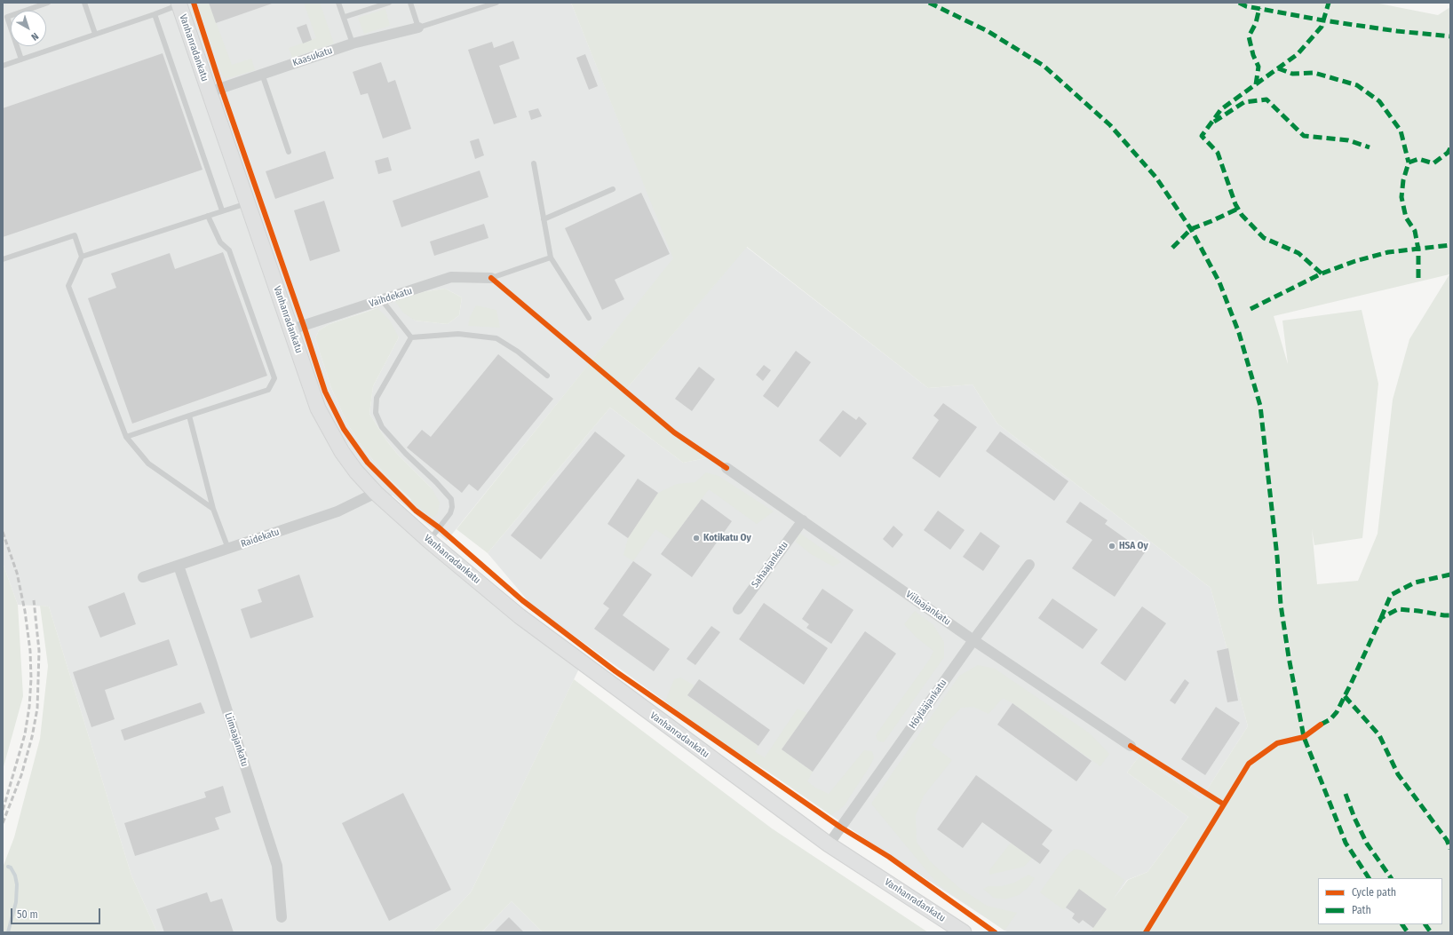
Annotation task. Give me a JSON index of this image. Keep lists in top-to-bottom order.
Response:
{
  "streets": {
    "street": [
      "Vanhanradankatu",
      "Kaasukatu",
      "Vaihdekatu",
      "Raidekatu",
      "Sahaajankatu",
      "Viilaajankatu",
      "Höylääjankatu",
      "Liimaajankatu"
    ]
  },
  "crossings": [
    ["Vanhanradankatu", "Kaasukatu"],
    ["Vanhanradankatu", "Vaihdekatu"],
    ["Vanhanradankatu", "Raidekatu"],
    ["Vanhanradankatu", "Höylääjankatu"],
    ["Raidekatu", "Liimaajankatu"],
    ["Sahaajankatu", "Viilaajankatu"],
    ["Viilaajankatu", "Höylääjankatu"]
  ],
  "places": ["Kotikatu Oy", "HSA Oy"],
  "legend": ["Cycle path", "Path"],
  "scale_bar": "50 m",
  "north": "bottom right"
}
